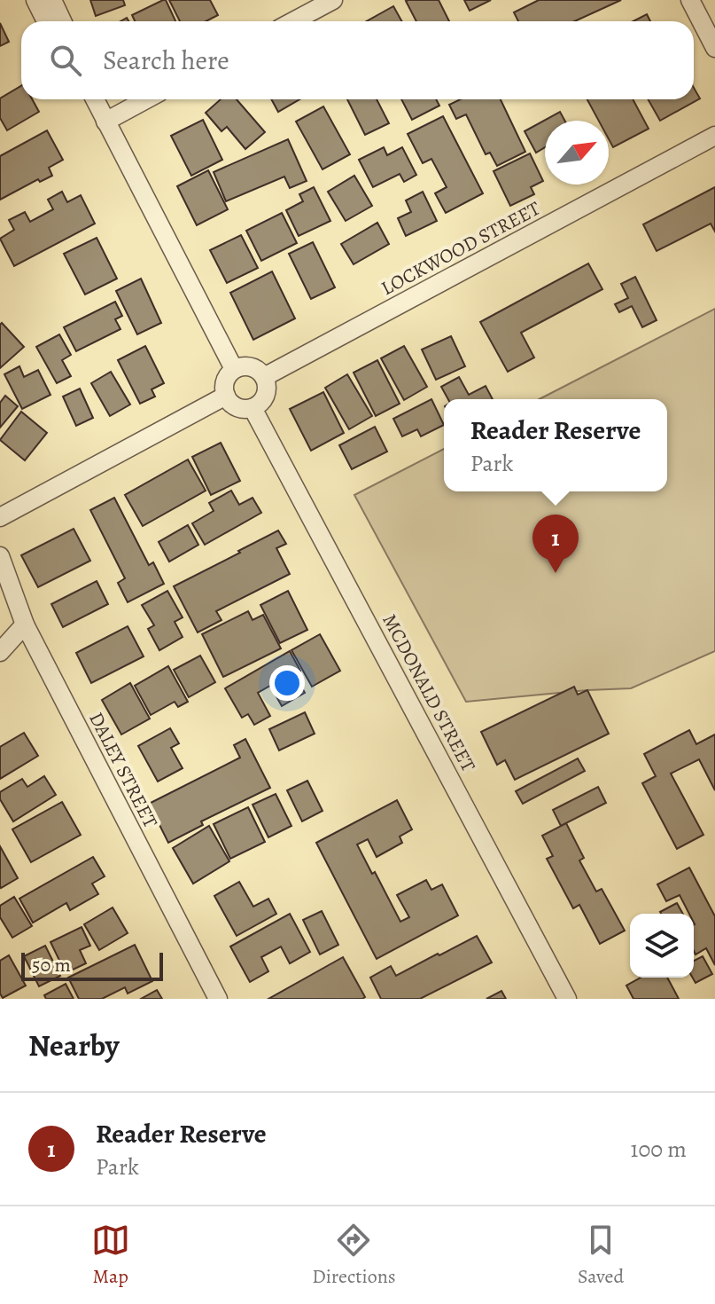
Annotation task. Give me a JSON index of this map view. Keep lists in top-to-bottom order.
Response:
{
  "streets": {
    "street": ["LOCKWOOD STREET", "MCDONALD STREET", "DALEY STREET"]
  },
  "crossings": [
    ["LOCKWOOD STREET", "MCDONALD STREET"]
  ],
  "scale_bar": "50 m",
  "north": "top right",
  "page": {
    "search": "Search here",
    "popup": ["Reader Reserve", "Park"],
    "pins": "1",
    "scale": "50 m",
    "heading": "Nearby",
    "list": [
      {
        "mark": "1",
        "name": "Reader Reserve",
        "note": "Park",
        "value": "100 m"
      }
    ],
    "nav": ["Map", "Directions", "Saved"]
  }
}
